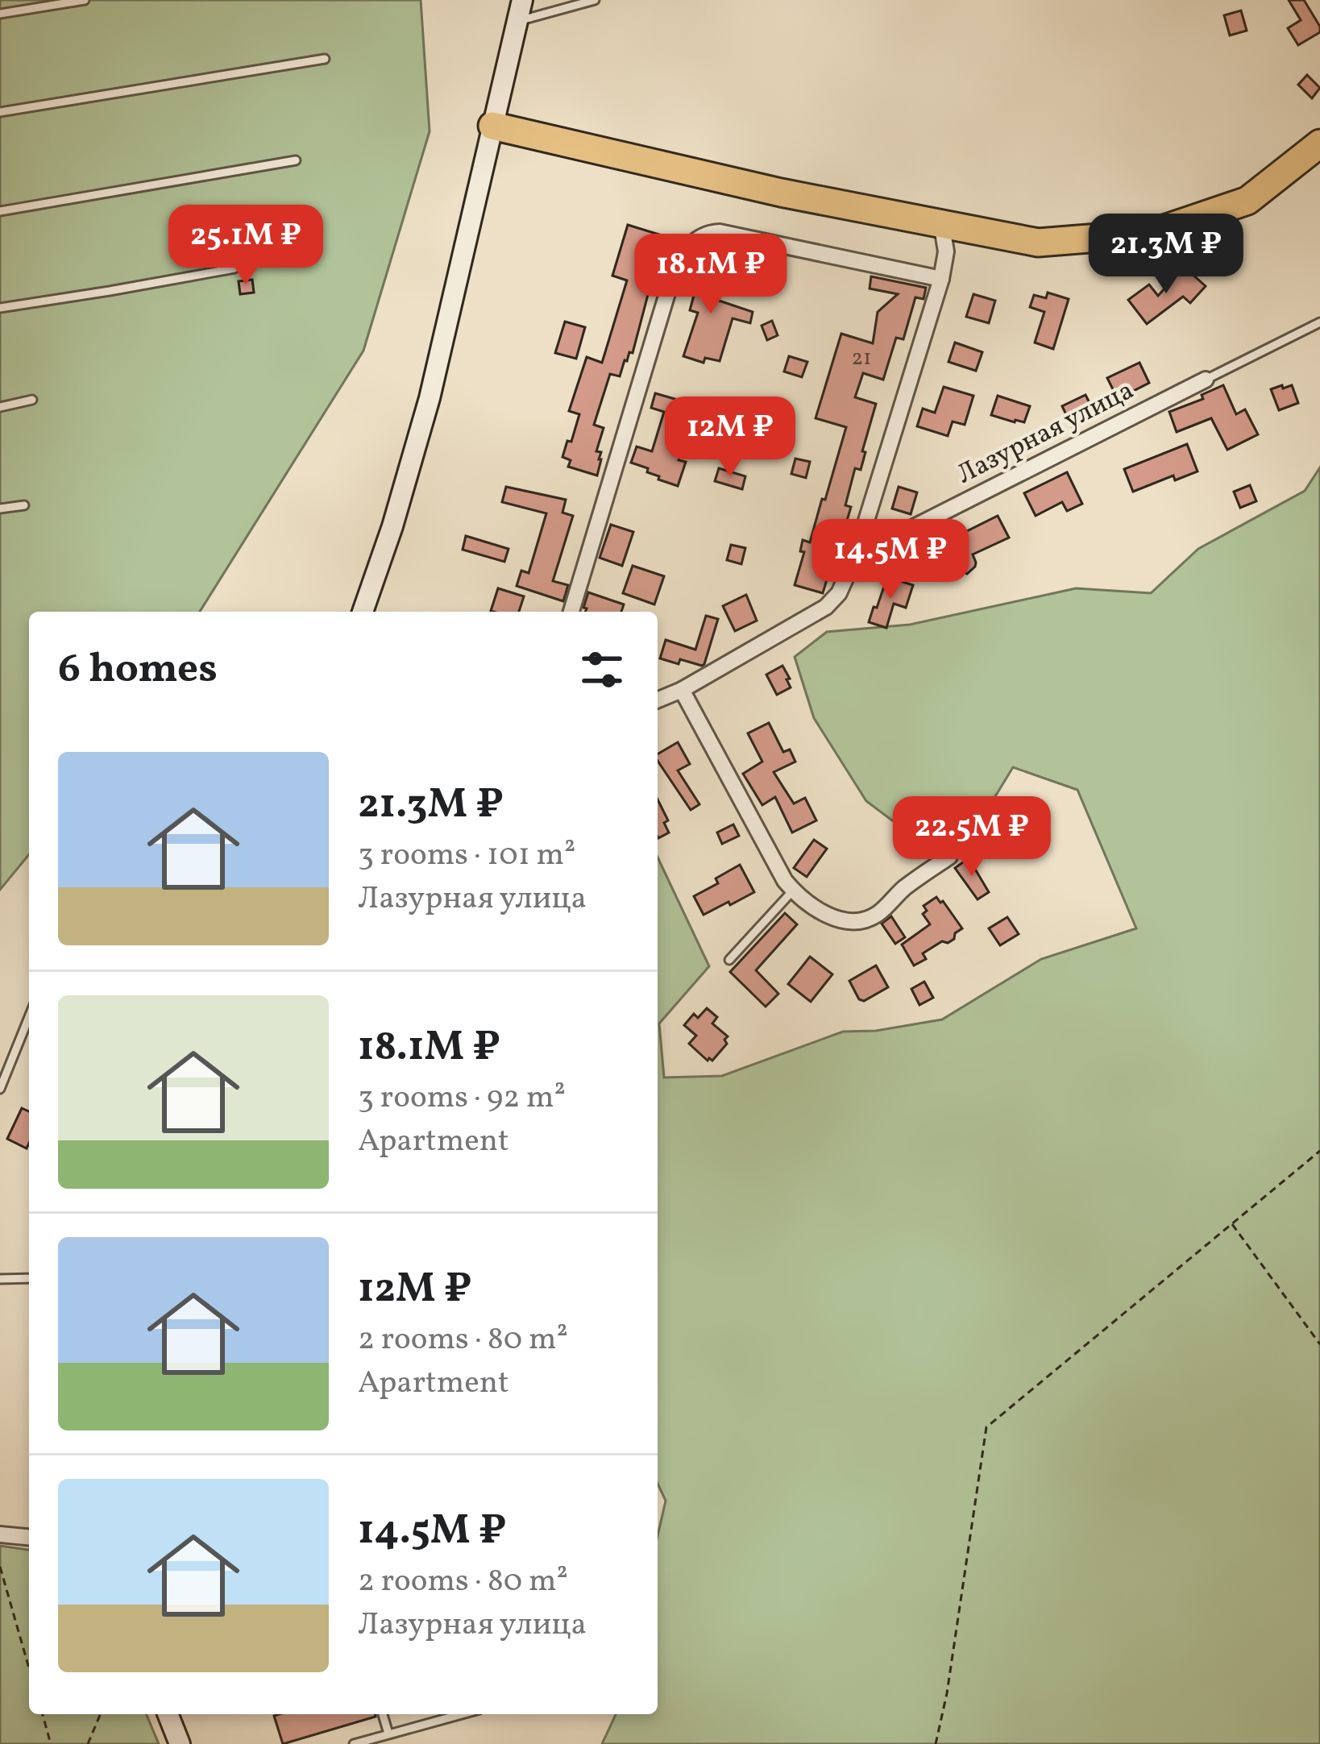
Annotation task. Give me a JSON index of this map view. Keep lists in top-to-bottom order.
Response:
{
  "streets": {
    "street": ["Лазурная улица"]
  },
  "house_numbers": ["21"],
  "page": {
    "price": [
      "25.1M ₽",
      "21.3M ₽",
      "18.1M ₽",
      "12M ₽",
      "14.5M ₽",
      "22.5M ₽"
    ],
    "heading": "6 homes",
    "list": [
      {
        "name": "21.3M ₽",
        "note": "3 rooms · 101 m² · Лазурная улица"
      },
      {
        "name": "18.1M ₽",
        "note": "3 rooms · 92 m² · Apartment"
      },
      {
        "name": "12M ₽",
        "note": "2 rooms · 80 m² · Apartment"
      },
      {
        "name": "14.5M ₽",
        "note": "2 rooms · 80 m² · Лазурная улица"
      }
    ]
  }
}
